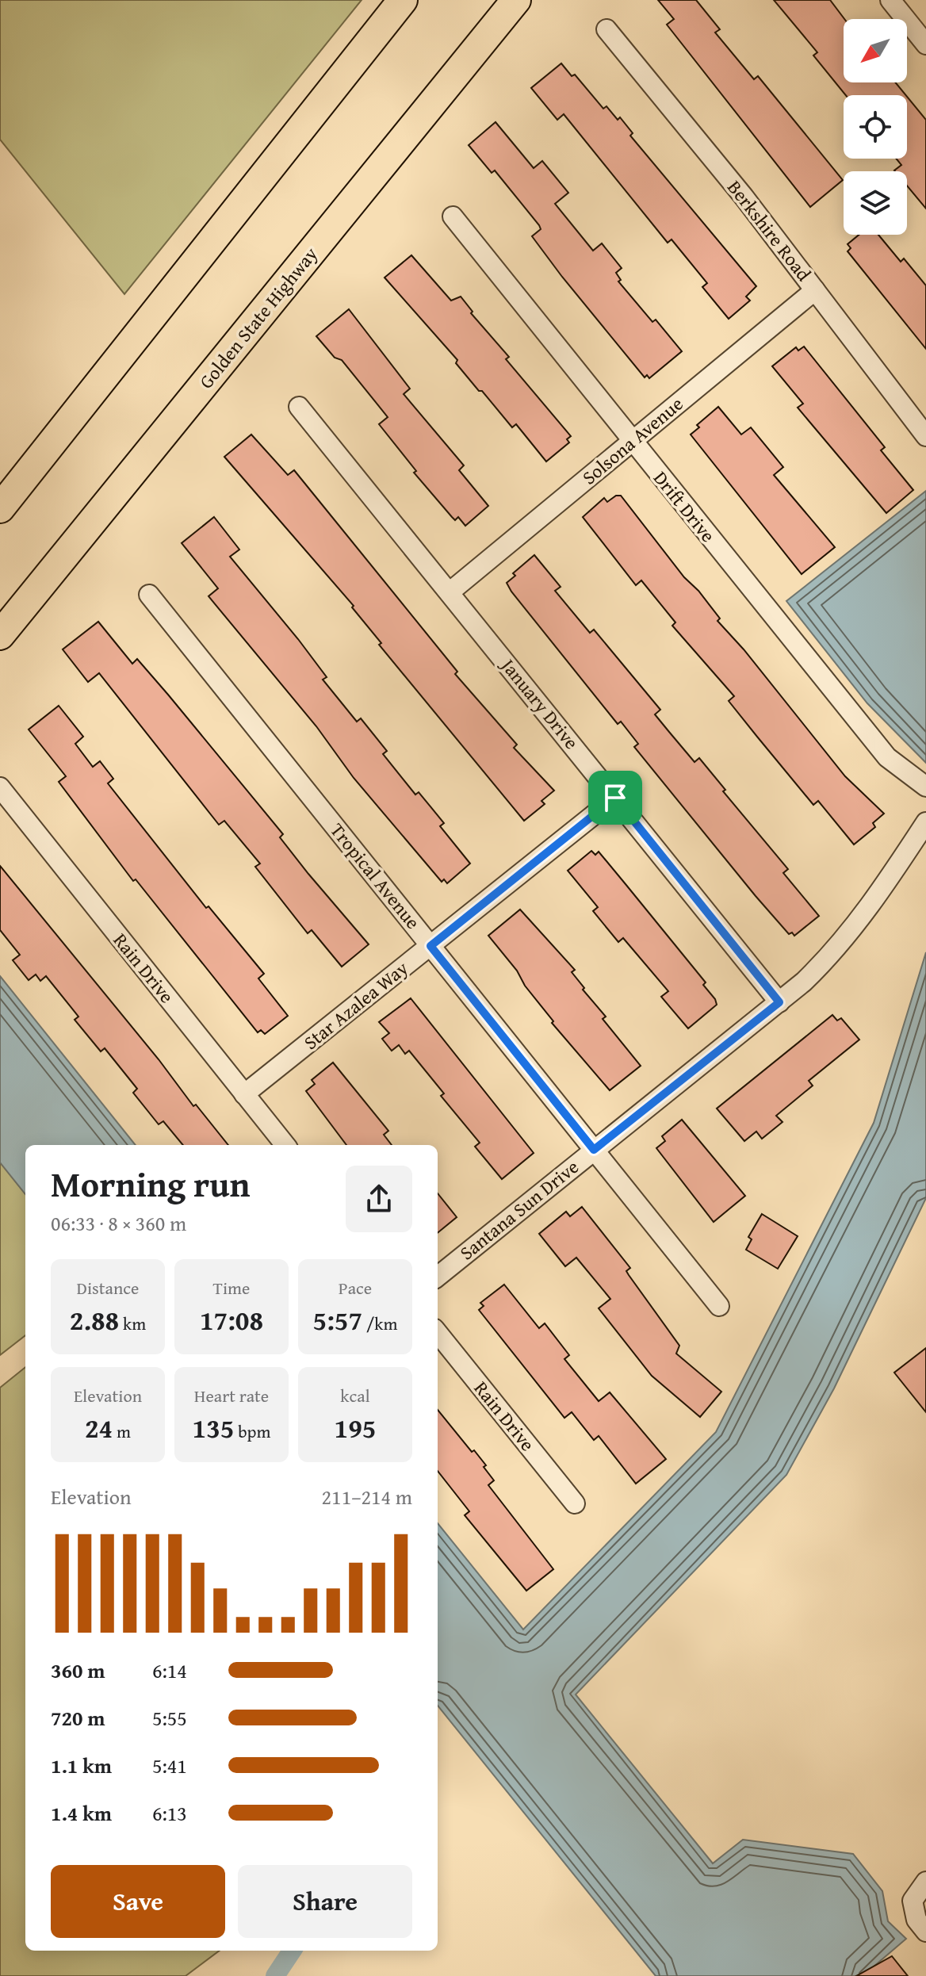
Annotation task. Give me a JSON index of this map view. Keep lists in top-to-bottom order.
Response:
{
  "streets": {
    "highway": ["Golden State Highway"],
    "street": [
      "Berkshire Road",
      "Solsona Avenue",
      "Drift Drive",
      "January Drive",
      "Tropical Avenue",
      "Rain Drive",
      "Star Azalea Way",
      "Santana Sun Drive"
    ]
  },
  "crossings": [
    ["Berkshire Road", "Solsona Avenue"],
    ["Solsona Avenue", "Drift Drive"],
    ["Solsona Avenue", "January Drive"],
    ["January Drive", "Star Azalea Way"],
    ["January Drive", "Santana Sun Drive"],
    ["Tropical Avenue", "Star Azalea Way"],
    ["Tropical Avenue", "Santana Sun Drive"],
    ["Rain Drive", "Star Azalea Way"]
  ],
  "north": "bottom left",
  "page": {
    "heading": ["Morning run", "06:33 · 8 × 360 m"],
    "stats": [
      ["Distance", "2.88 km"],
      ["Time", "17:08"],
      ["Pace", "5:57 /km"],
      ["Elevation", "24 m"],
      ["Heart rate", "135 bpm"],
      ["kcal", "195"]
    ],
    "chart": ["Elevation", "211–214 m"],
    "list": [
      {
        "name": "360 m",
        "note": "6:14"
      },
      {
        "name": "720 m",
        "note": "5:55"
      },
      {
        "name": "1.1 km",
        "note": "5:41"
      },
      {
        "name": "1.4 km",
        "note": "6:13"
      }
    ],
    "buttons": ["Save", "Share"]
  }
}
